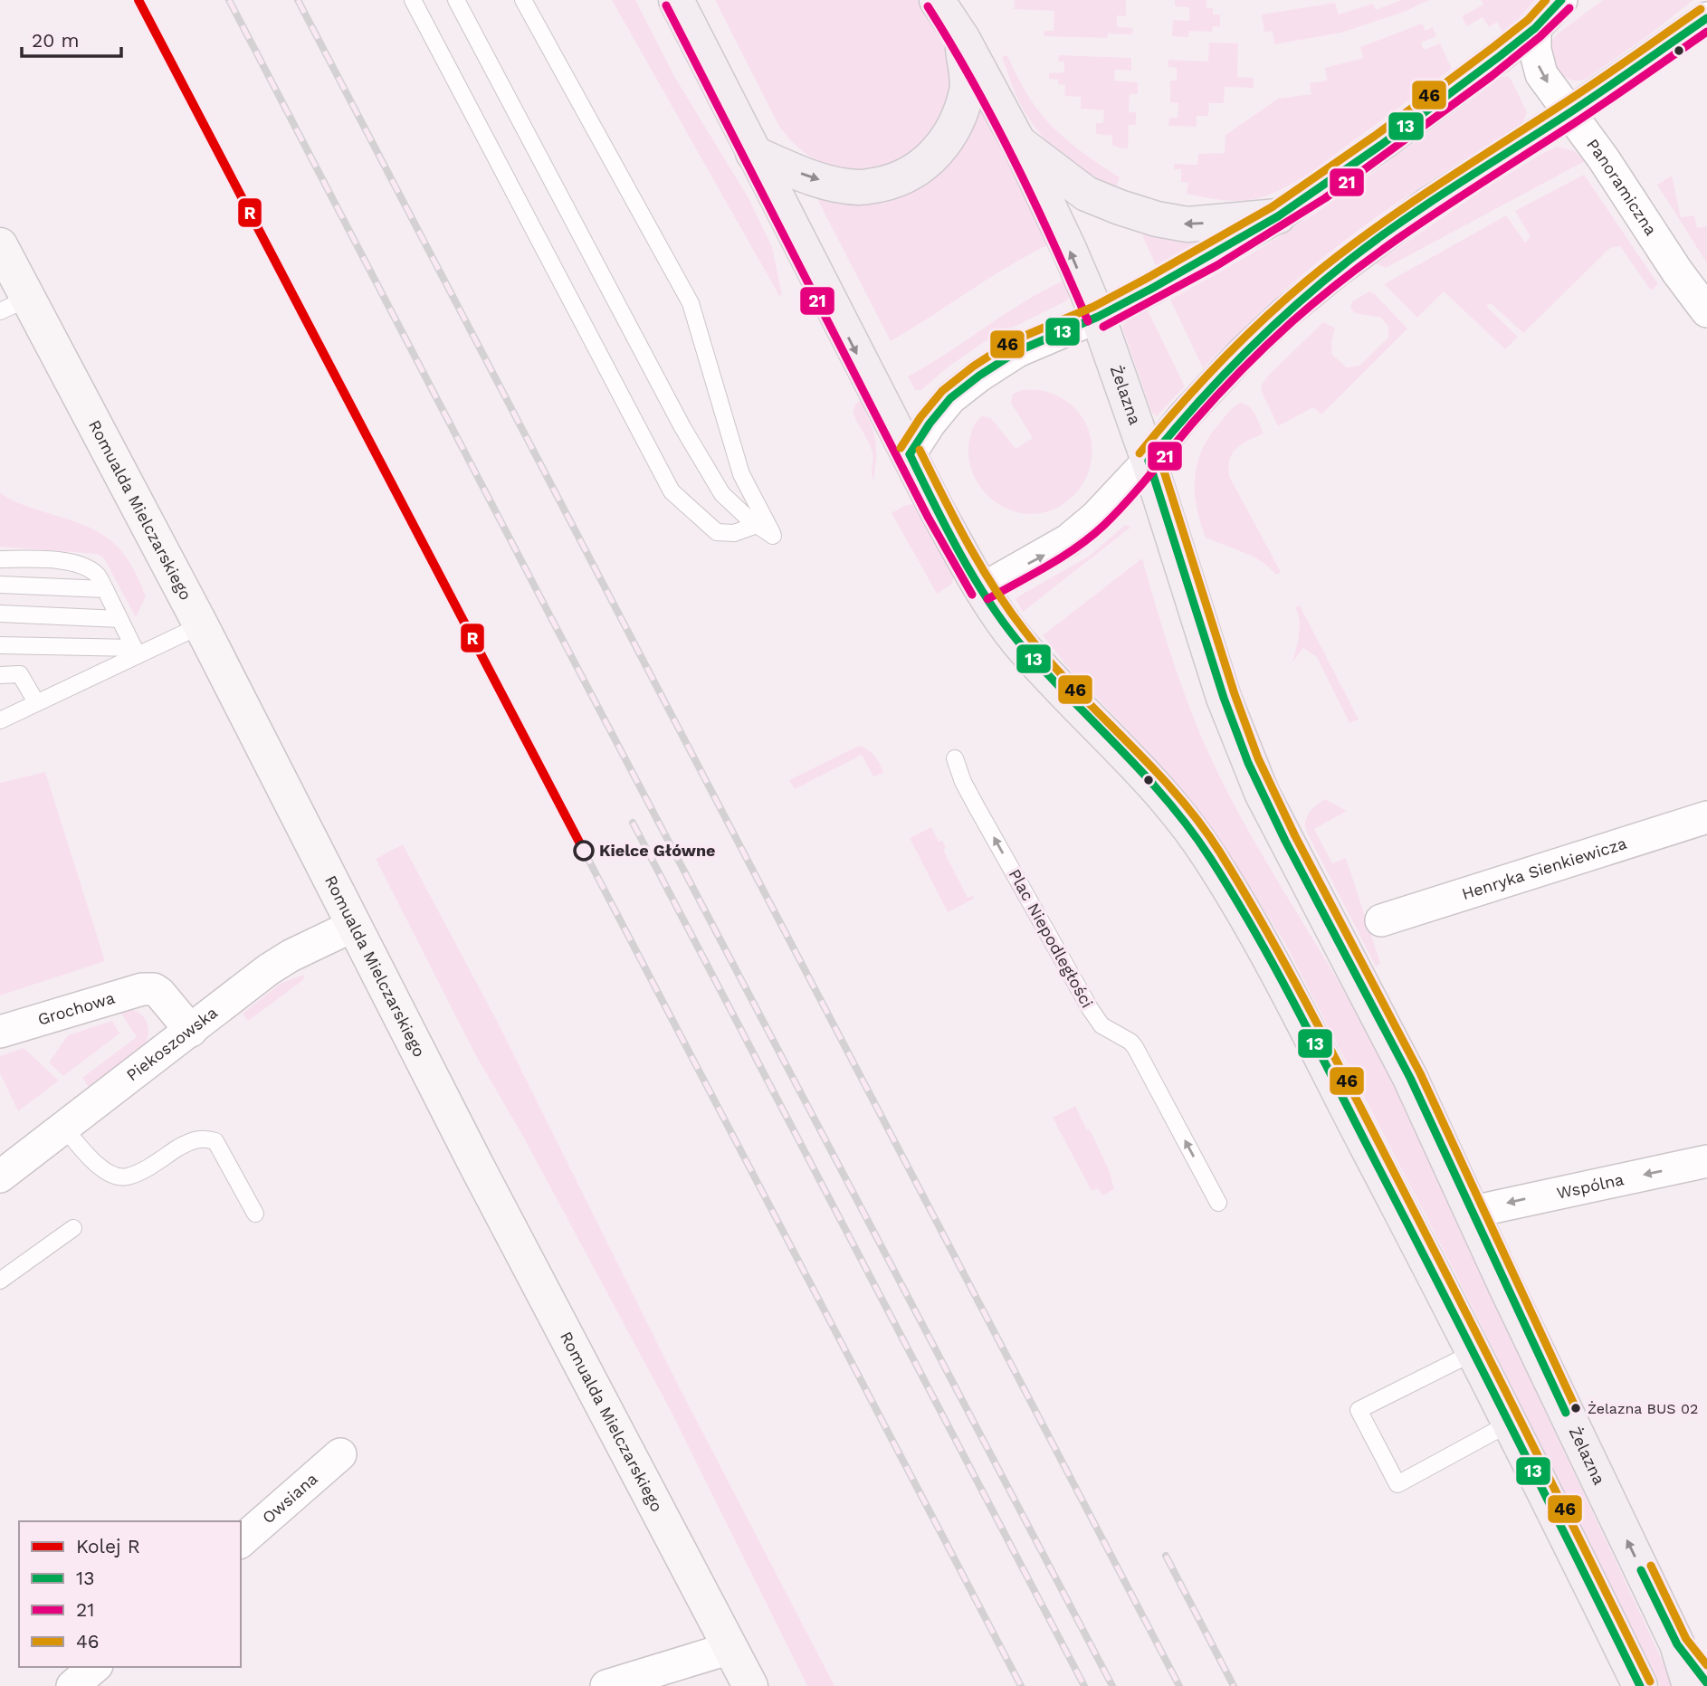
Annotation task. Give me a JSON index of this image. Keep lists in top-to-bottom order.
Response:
{
  "streets": {
    "main road": ["Żelazna"],
    "street": [
      "Panoramiczna",
      "Romualda Mielczarskiego",
      "Henryka Sienkiewicza",
      "Grochowa",
      "Piekoszowska",
      "Wspólna",
      "Owsiana"
    ],
    "lane": ["Plac Niepodległości"]
  },
  "crossings": [
    ["Żelazna", "Wspólna"],
    ["Romualda Mielczarskiego", "Piekoszowska"],
    ["Grochowa", "Piekoszowska"]
  ],
  "one_way": ["Plac Niepodległości", "Wspólna"],
  "places": ["Kielce Główne", "Żelazna BUS 02"],
  "lines": [
    "rail line R",
    "transit line 13",
    "transit line 46",
    "transit line 21"
  ],
  "legend": [
    "Kolej R",
    "13",
    "21",
    "46"
  ],
  "scale_bar": "20 m"
}
